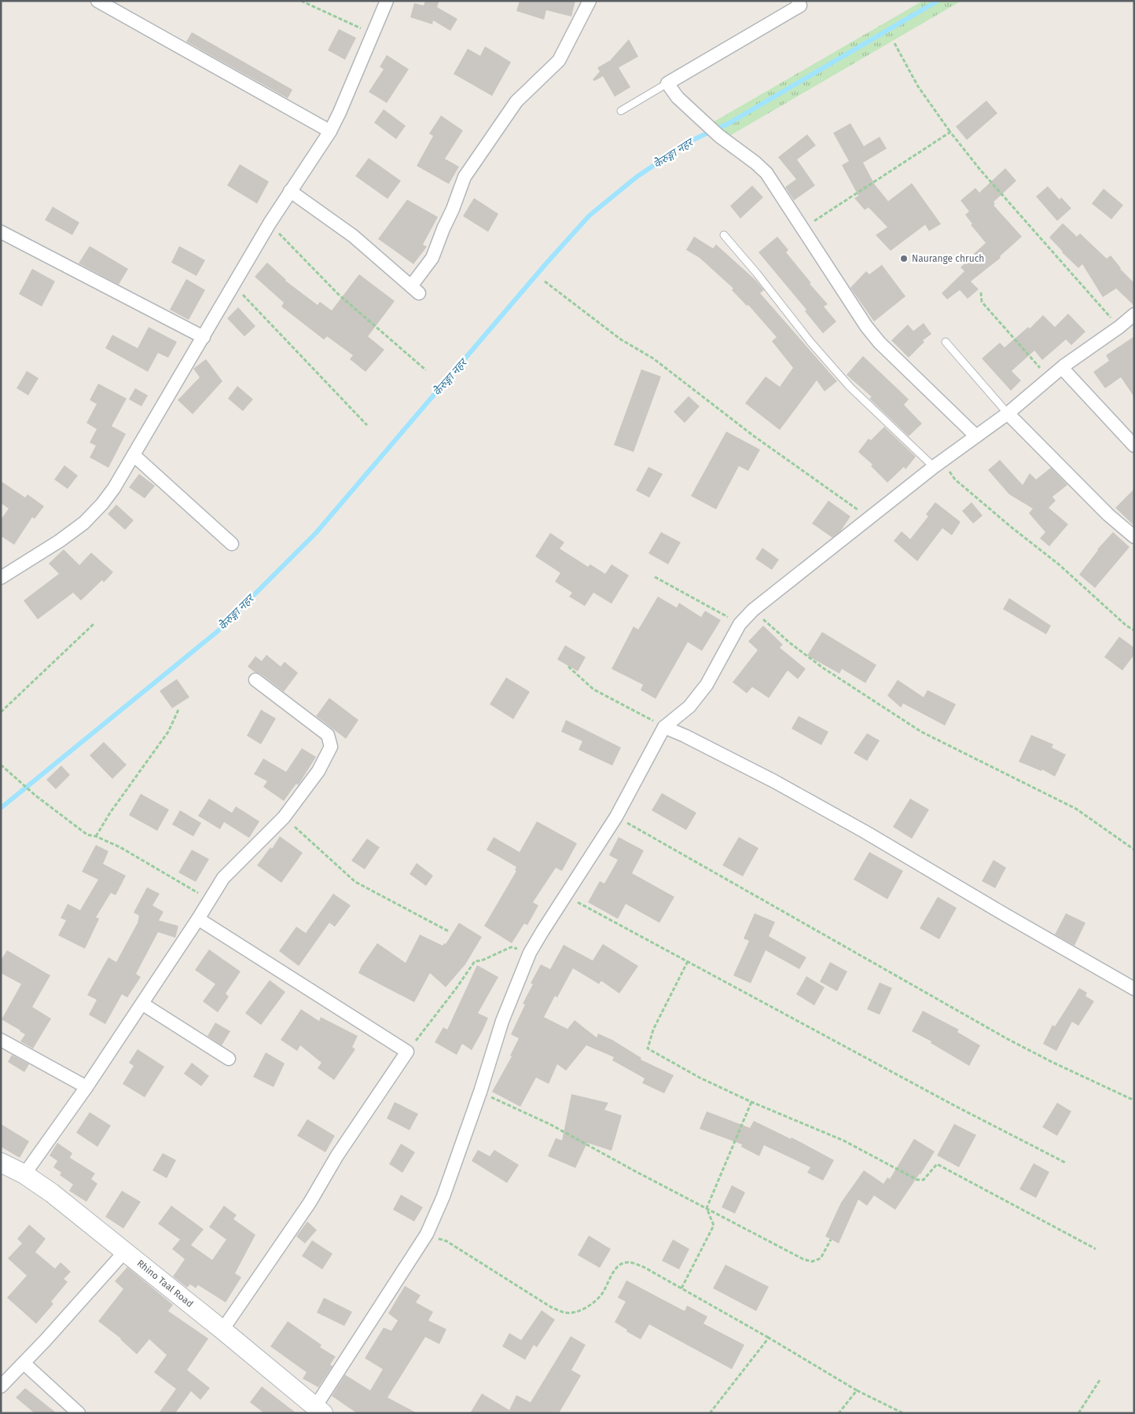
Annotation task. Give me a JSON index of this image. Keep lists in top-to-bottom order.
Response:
{
  "streets": {
    "street": ["Rhino Taal Road"]
  },
  "water": ["केेरुङ्गा नहर"],
  "places": ["Naurange chruch"]
}
